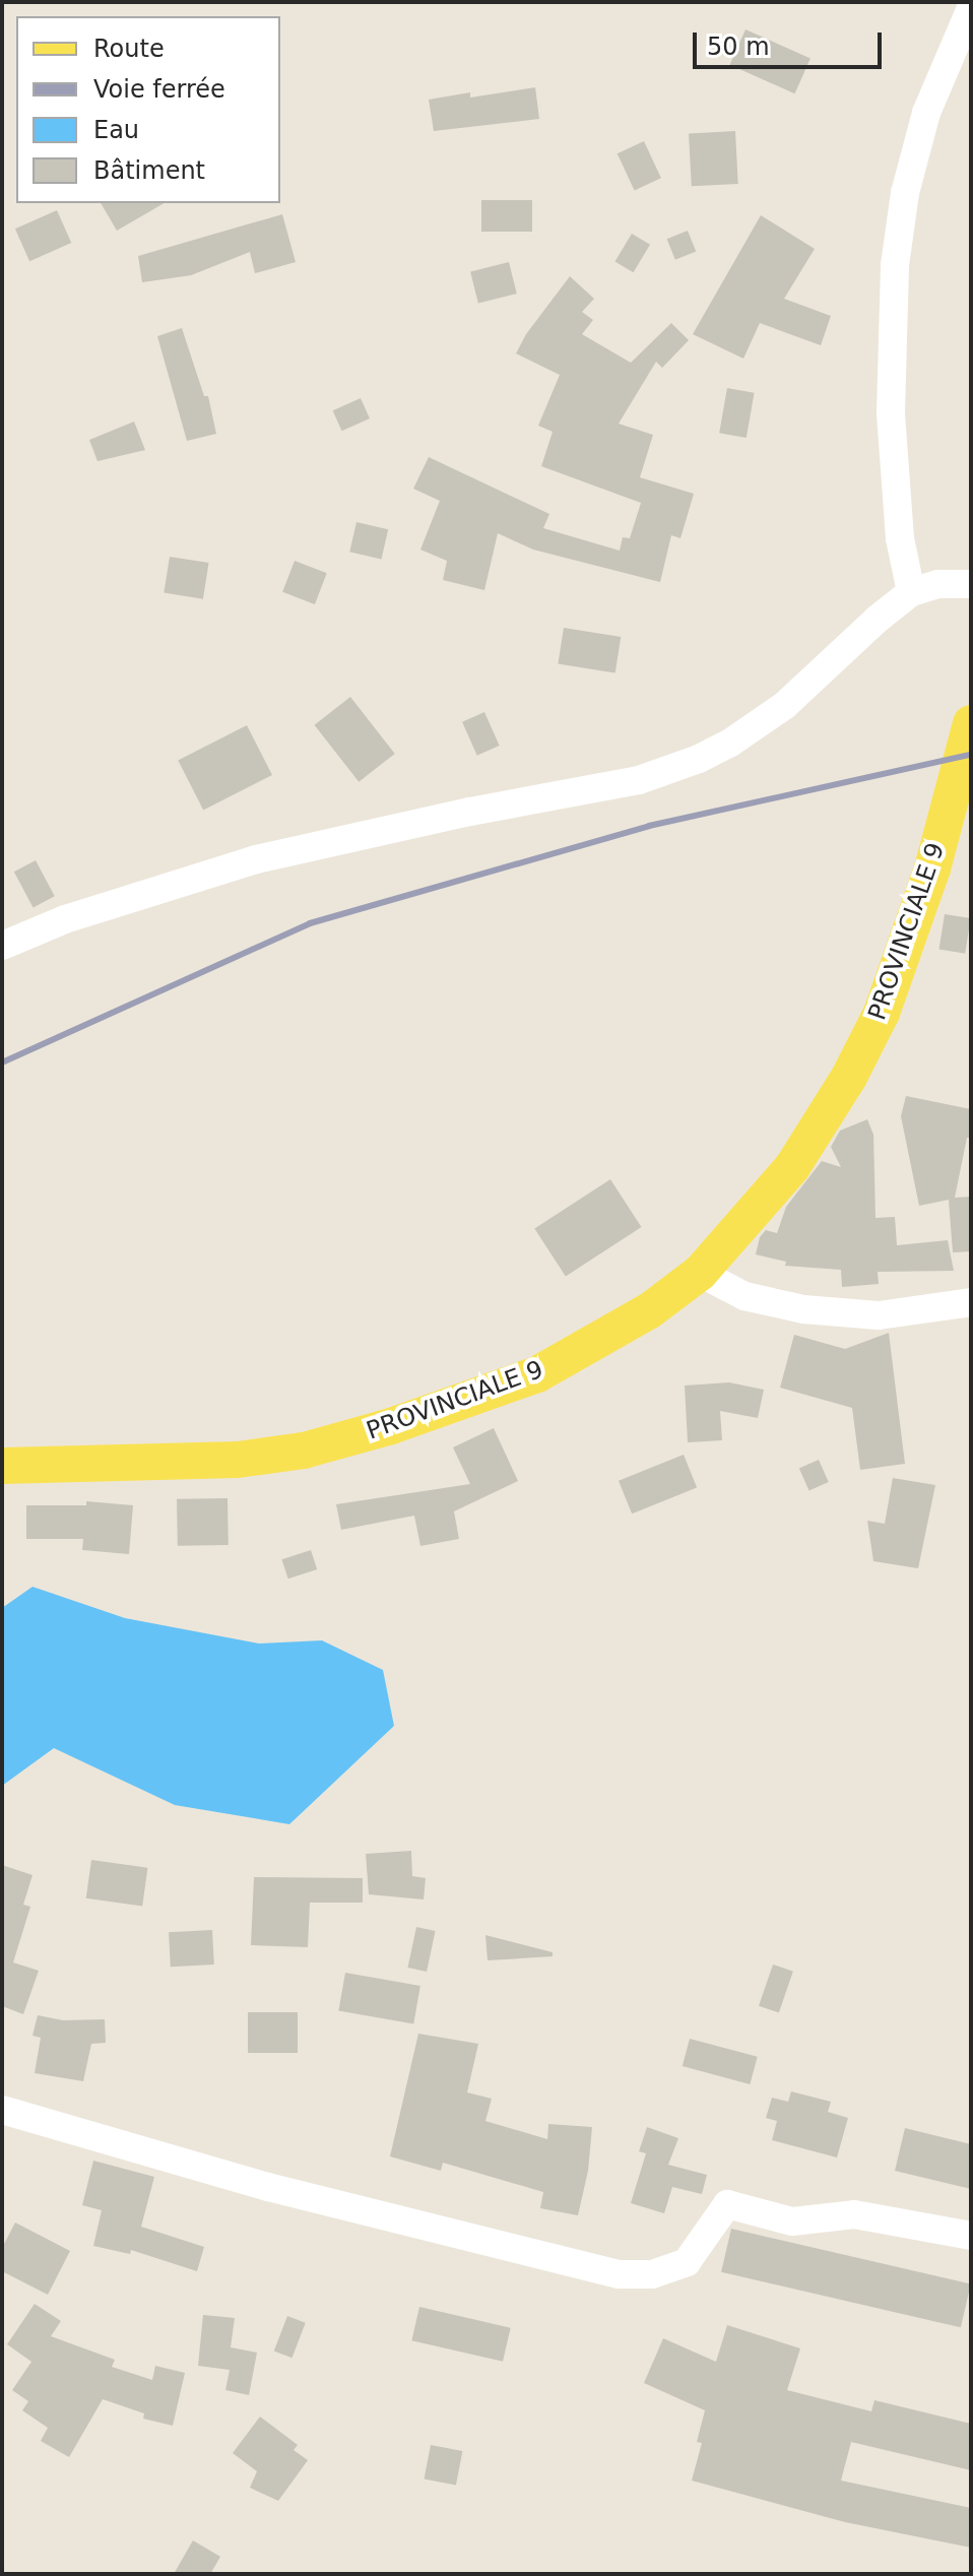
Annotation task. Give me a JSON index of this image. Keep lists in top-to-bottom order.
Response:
{
  "streets": {
    "main road": ["PROVINCIALE 9"]
  },
  "legend": [
    "Route",
    "Voie ferrée",
    "Eau",
    "Bâtiment"
  ],
  "scale_bar": "50 m"
}
